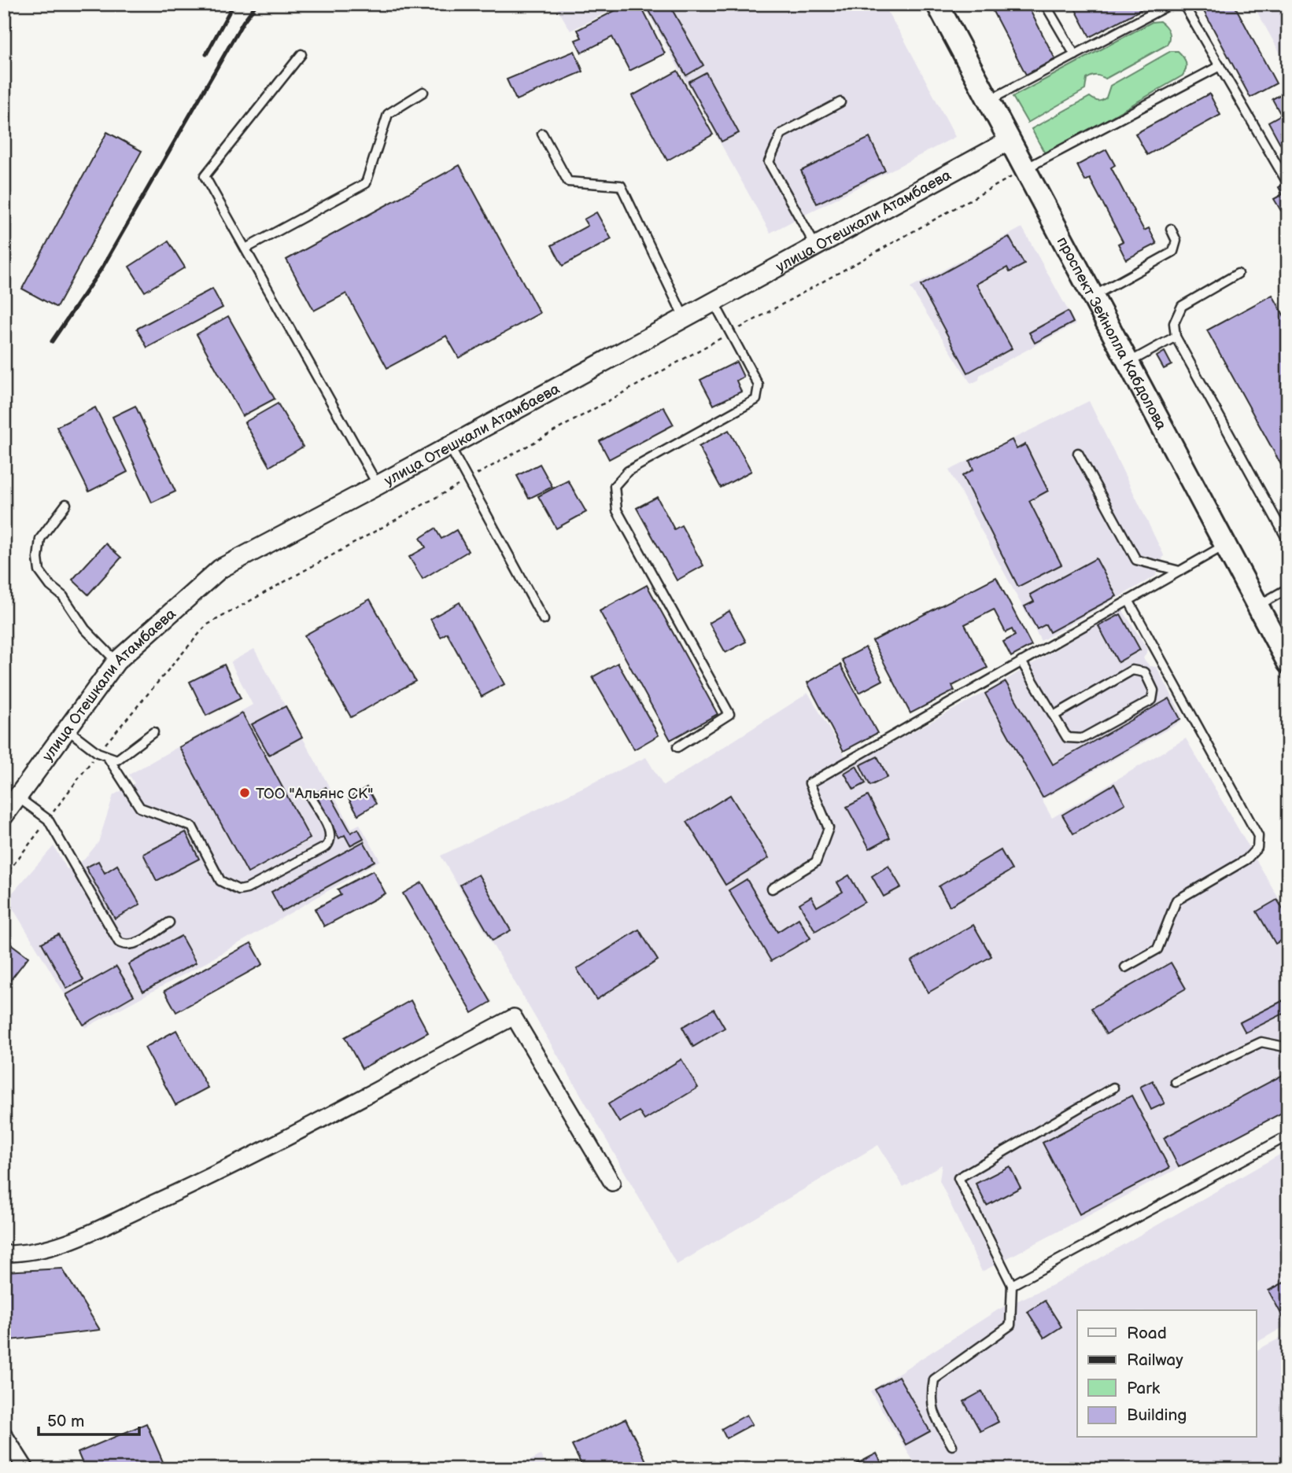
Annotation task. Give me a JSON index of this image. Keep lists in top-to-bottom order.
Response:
{
  "streets": {
    "main road": ["проспект Зейнолла Кабдолова"],
    "street": ["улица Отешкали Атамбаева"]
  },
  "crossings": [
    ["улица Отешкали Атамбаева", "проспект Зейнолла Кабдолова"]
  ],
  "places": ["ТОО \"Альянс СК\""],
  "legend": [
    "Road",
    "Railway",
    "Park",
    "Building"
  ],
  "scale_bar": "50 m"
}
